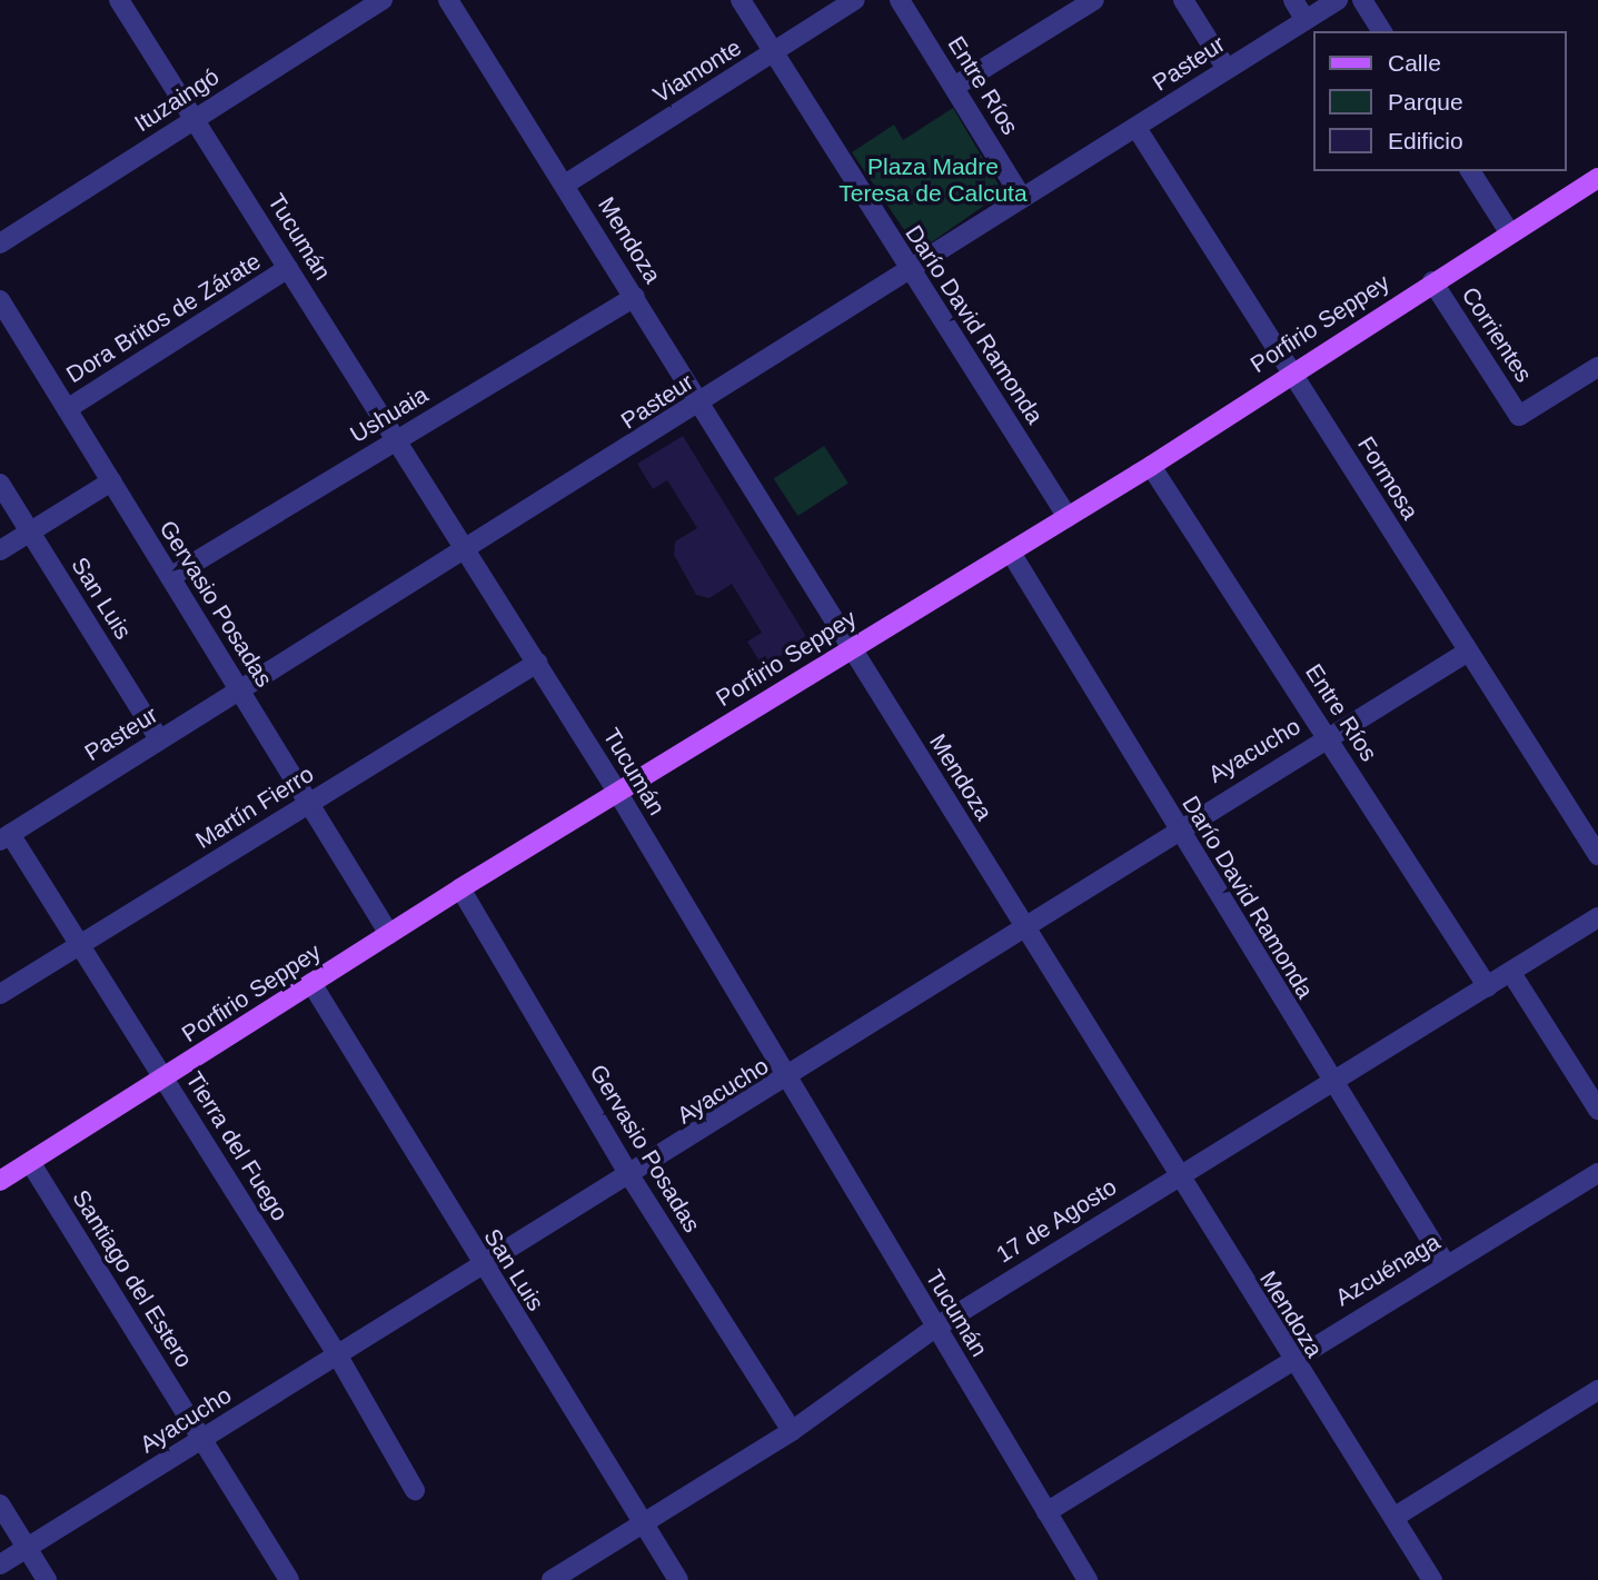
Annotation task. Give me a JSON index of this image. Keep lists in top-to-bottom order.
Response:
{
  "streets": {
    "main road": ["Porfirio Seppey"],
    "street": [
      "Pasteur",
      "Viamonte",
      "Entre Ríos",
      "Ituzaingó",
      "Tucumán",
      "Mendoza",
      "Dora Britos de Zárate",
      "Darío David Ramonda",
      "Corrientes",
      "Ushuaia",
      "Formosa",
      "San Luis",
      "Gervasio Posadas",
      "Ayacucho",
      "Martín Fierro",
      "Tierra del Fuego",
      "17 de Agosto",
      "Azcuénaga",
      "Santiago del Estero"
    ]
  },
  "crossings": [
    ["Pasteur", "Entre Ríos"],
    ["Pasteur", "Tucumán"],
    ["Pasteur", "Mendoza"],
    ["Pasteur", "Darío David Ramonda"],
    ["Pasteur", "Formosa"],
    ["Pasteur", "San Luis"],
    ["Pasteur", "Gervasio Posadas"],
    ["Pasteur", "Tierra del Fuego"],
    ["Viamonte", "Mendoza"],
    ["Viamonte", "Darío David Ramonda"],
    ["Entre Ríos", "Porfirio Seppey"],
    ["Entre Ríos", "Ayacucho"],
    ["Entre Ríos", "17 de Agosto"],
    ["Ituzaingó", "Tucumán"],
    ["Tucumán", "Dora Britos de Zárate"],
    ["Tucumán", "Porfirio Seppey"],
    ["Tucumán", "Ushuaia"],
    ["Tucumán", "Ayacucho"],
    ["Tucumán", "Martín Fierro"],
    ["Tucumán", "17 de Agosto"],
    ["Tucumán", "Azcuénaga"],
    ["Mendoza", "Porfirio Seppey"],
    ["Mendoza", "Ushuaia"],
    ["Mendoza", "Ayacucho"],
    ["Mendoza", "17 de Agosto"],
    ["Mendoza", "Azcuénaga"],
    ["Dora Britos de Zárate", "Gervasio Posadas"],
    ["Porfirio Seppey", "Darío David Ramonda"],
    ["Porfirio Seppey", "Corrientes"],
    ["Porfirio Seppey", "Formosa"],
    ["Porfirio Seppey", "San Luis"],
    ["Porfirio Seppey", "Gervasio Posadas"],
    ["Porfirio Seppey", "Tierra del Fuego"],
    ["Porfirio Seppey", "Santiago del Estero"],
    ["Darío David Ramonda", "Ayacucho"],
    ["Darío David Ramonda", "17 de Agosto"],
    ["Darío David Ramonda", "Azcuénaga"],
    ["Ushuaia", "Gervasio Posadas"],
    ["Formosa", "Ayacucho"],
    ["San Luis", "Ayacucho"],
    ["San Luis", "17 de Agosto"],
    ["Gervasio Posadas", "Ayacucho"],
    ["Gervasio Posadas", "Martín Fierro"],
    ["Gervasio Posadas", "17 de Agosto"],
    ["Ayacucho", "Tierra del Fuego"],
    ["Ayacucho", "Santiago del Estero"],
    ["Martín Fierro", "Tierra del Fuego"]
  ],
  "parks": ["Plaza Madre Teresa de Calcuta"],
  "legend": ["Calle", "Parque", "Edificio"]
}
